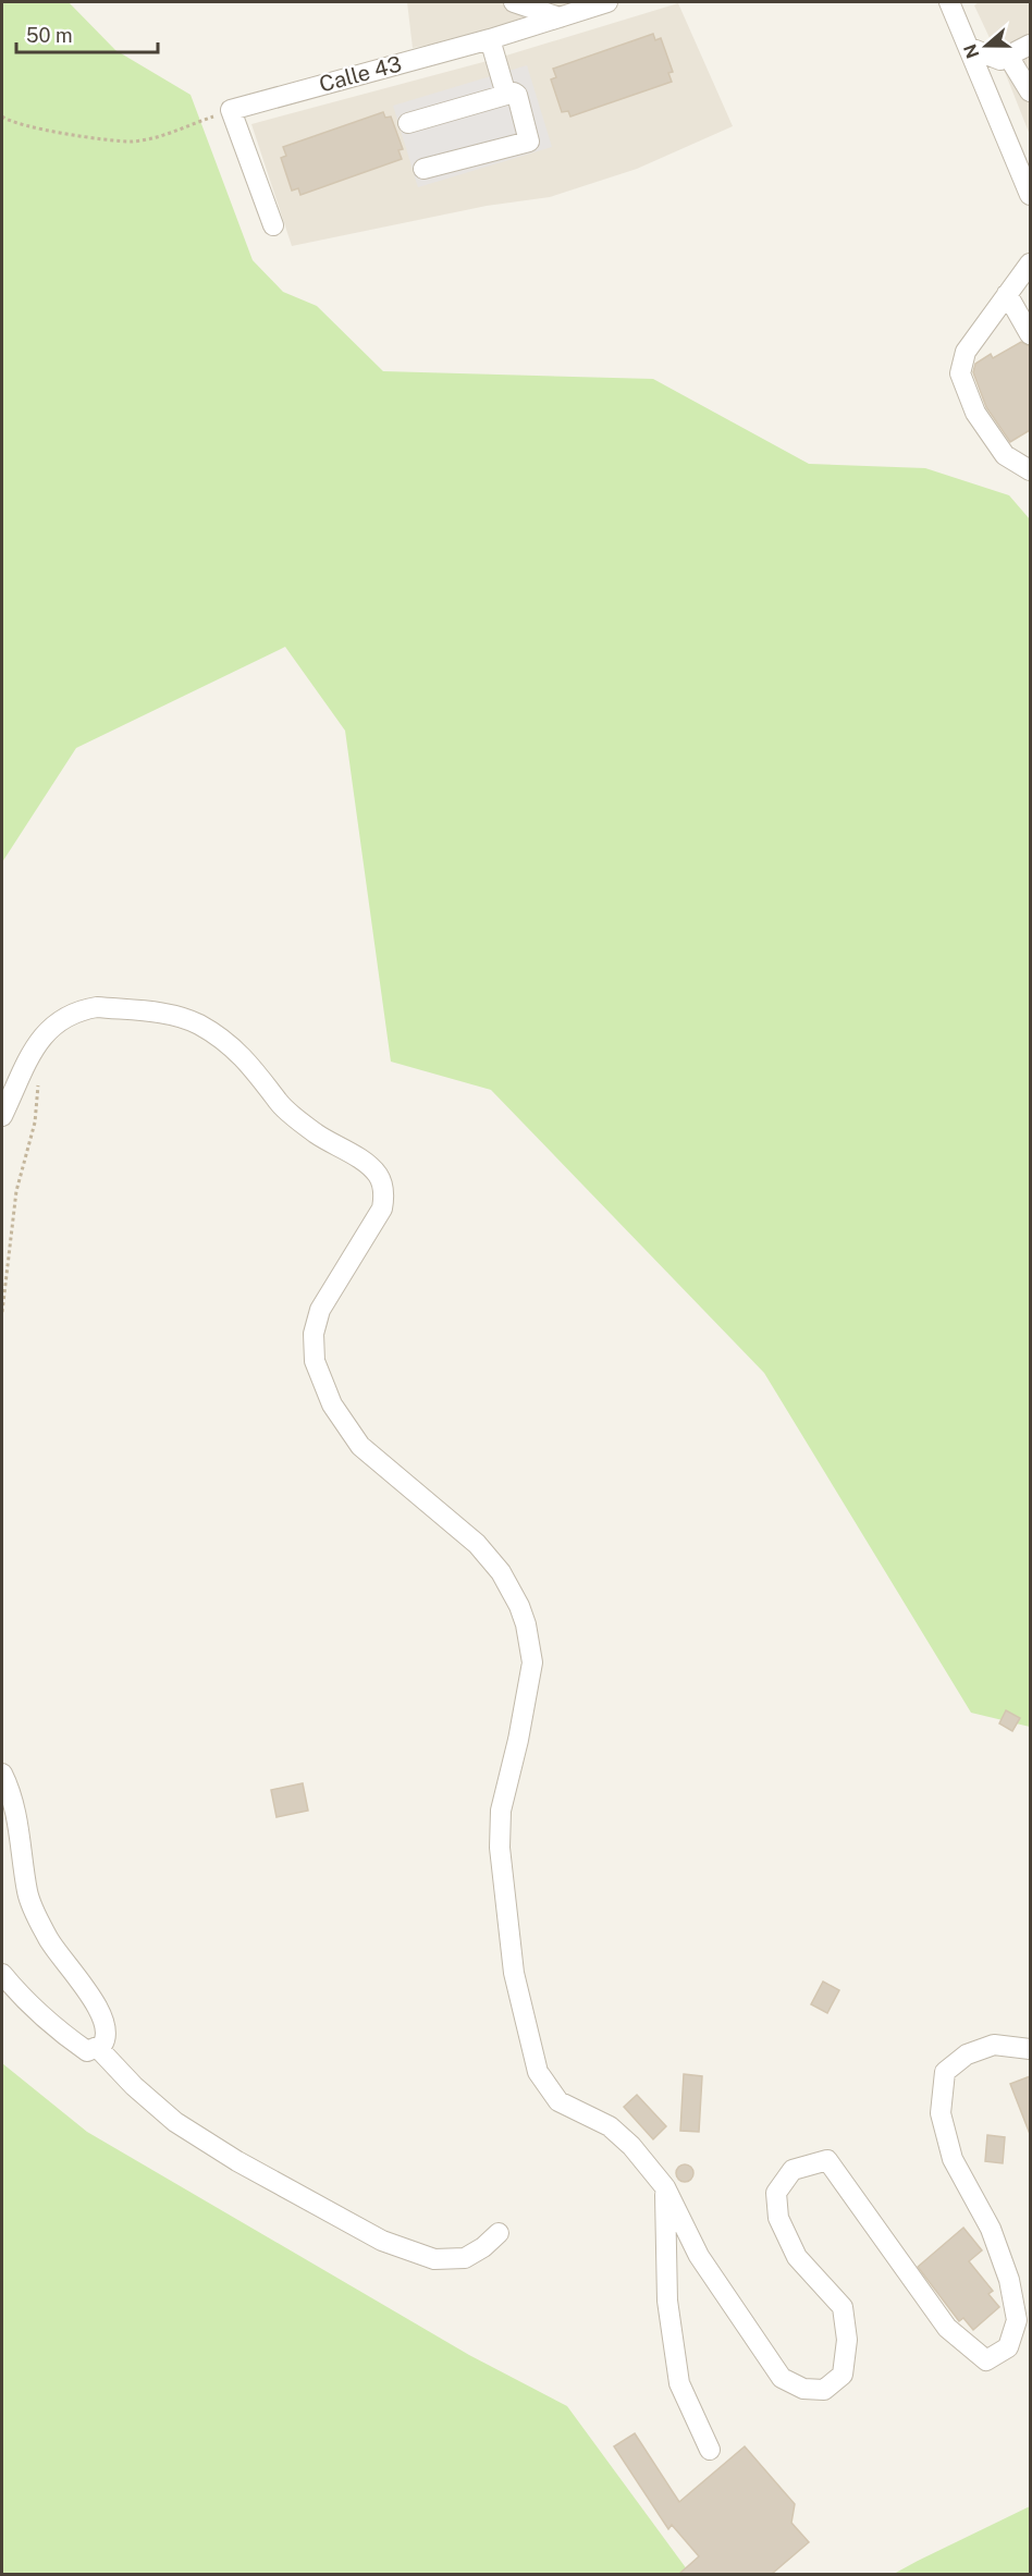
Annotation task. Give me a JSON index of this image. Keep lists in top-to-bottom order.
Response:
{
  "streets": {
    "street": ["Calle 43"]
  },
  "scale_bar": "50 m",
  "north": "left"
}
